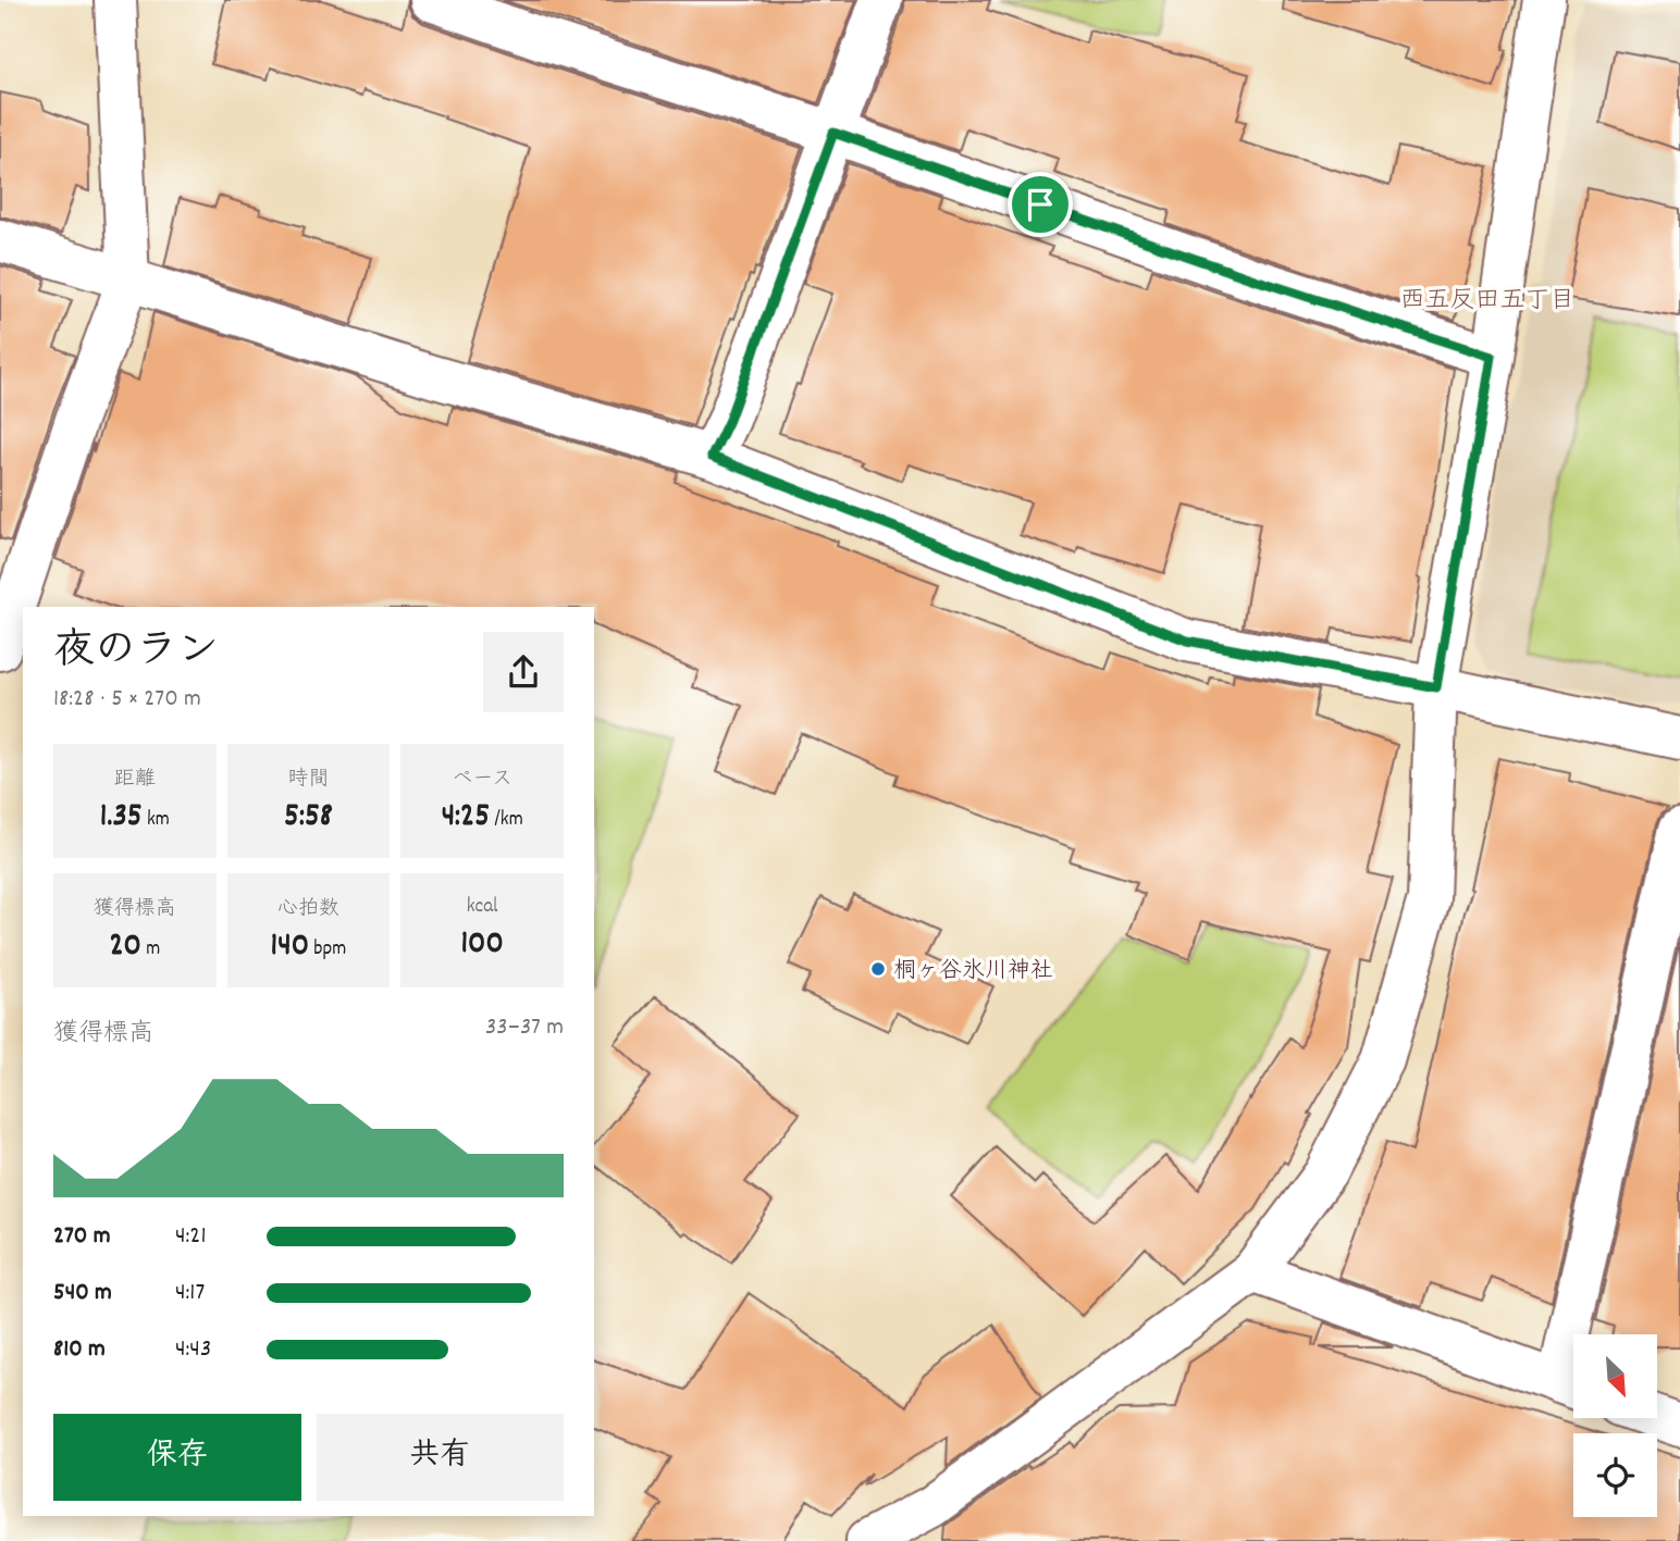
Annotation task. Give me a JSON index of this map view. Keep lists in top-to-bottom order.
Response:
{
  "districts": ["西五反田五丁目"],
  "places": ["桐ヶ谷氷川神社"],
  "north": "bottom right",
  "page": {
    "heading": ["夜のラン", "18:28 · 5 × 270 m"],
    "stats": [
      ["距離", "1.35 km"],
      ["時間", "5:58"],
      ["ペース", "4:25 /km"],
      ["獲得標高", "20 m"],
      ["心拍数", "140 bpm"],
      ["kcal", "100"]
    ],
    "chart": ["獲得標高", "33–37 m"],
    "list": [
      {
        "name": "270 m",
        "note": "4:21"
      },
      {
        "name": "540 m",
        "note": "4:17"
      },
      {
        "name": "810 m",
        "note": "4:43"
      }
    ],
    "buttons": ["保存", "共有"]
  }
}
